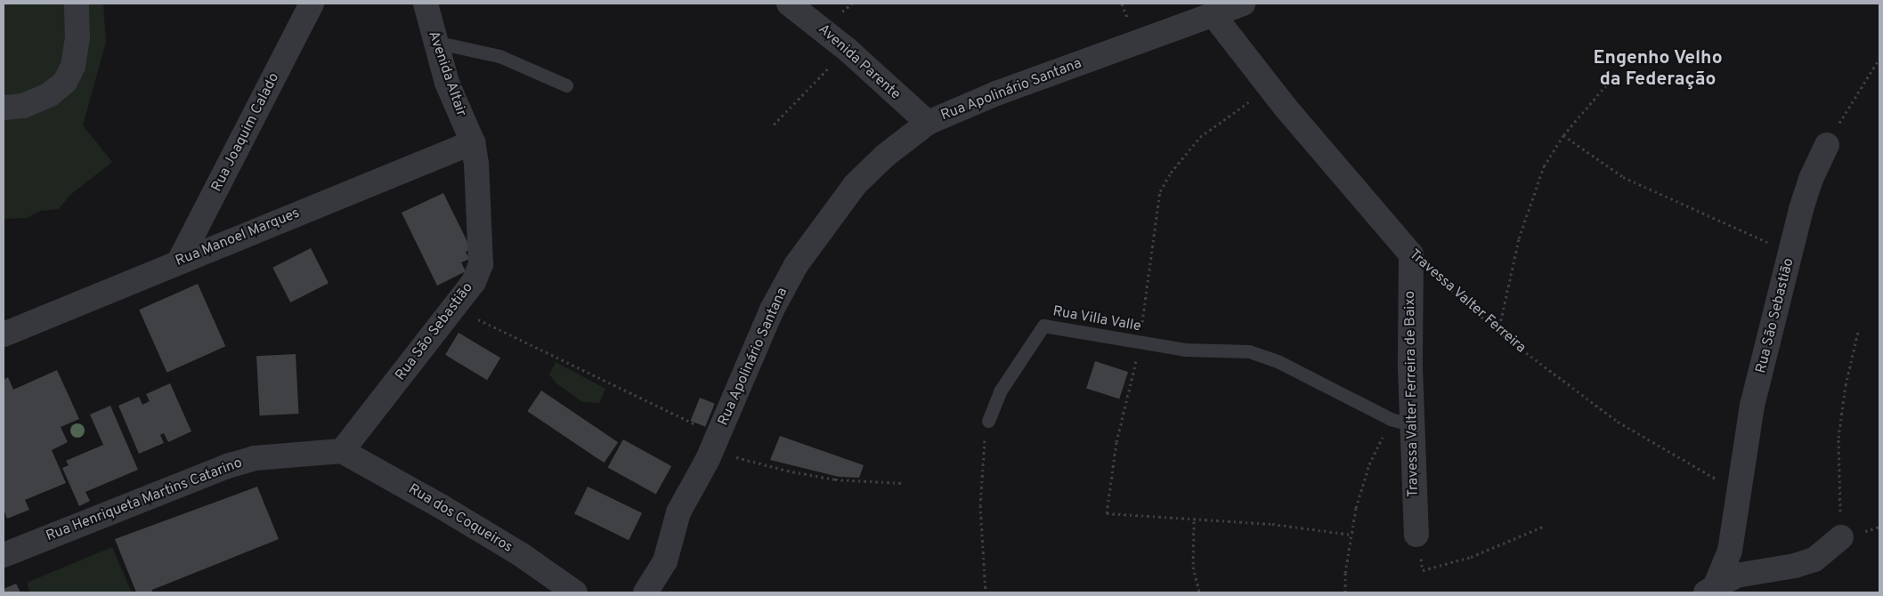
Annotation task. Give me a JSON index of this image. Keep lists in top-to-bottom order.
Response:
{
  "streets": {
    "street": [
      "Avenida Parente",
      "Avenida Altair",
      "Rua Apolinário Santana",
      "Rua Joaquim Calado",
      "Rua Manoel Marques",
      "Travessa Valter Ferreira",
      "Rua São Sebastião",
      "Travessa Valter Ferreira de Baixo",
      "Rua Henriqueta Martins Catarino",
      "Rua dos Coqueiros"
    ],
    "lane": ["Rua Villa Valle"]
  },
  "crossings": [
    ["Avenida Parente", "Rua Apolinário Santana"],
    ["Avenida Altair", "Rua Manoel Marques"],
    ["Avenida Altair", "Rua São Sebastião"],
    ["Rua Apolinário Santana", "Travessa Valter Ferreira"],
    ["Rua Joaquim Calado", "Rua Manoel Marques"],
    ["Rua Manoel Marques", "Rua São Sebastião"],
    ["Travessa Valter Ferreira", "Rua São Sebastião"],
    ["Travessa Valter Ferreira", "Travessa Valter Ferreira de Baixo"],
    ["Rua São Sebastião", "Rua Henriqueta Martins Catarino"],
    ["Rua São Sebastião", "Rua dos Coqueiros"],
    ["Rua Villa Valle", "Travessa Valter Ferreira de Baixo"],
    ["Rua Henriqueta Martins Catarino", "Rua dos Coqueiros"]
  ],
  "districts": ["Engenho Velho da Federação"]
}
